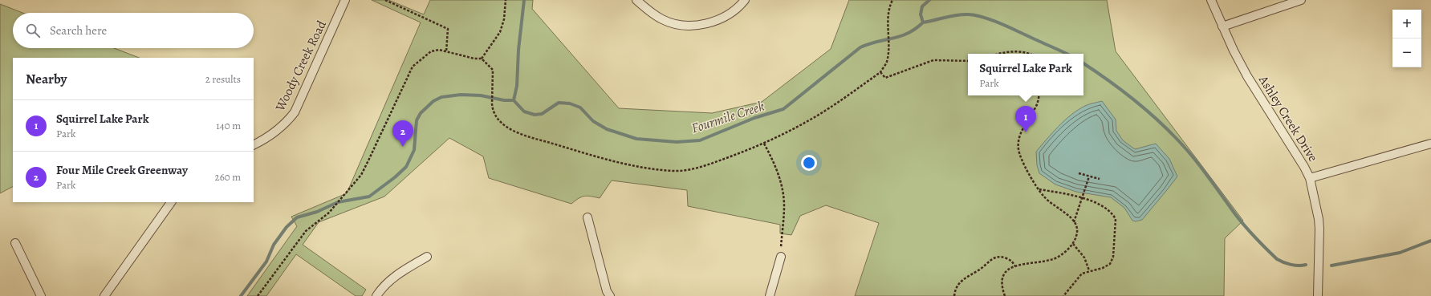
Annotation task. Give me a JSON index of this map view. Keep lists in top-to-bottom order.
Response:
{
  "streets": {
    "street": ["Woody Creek Road", "Ashley Creek Drive"]
  },
  "water": ["Fourmile Creek"],
  "page": {
    "map_buttons": ["+", "−"],
    "search": "Search here",
    "popup": ["Squirrel Lake Park", "Park"],
    "heading": ["Nearby", "2 results"],
    "list": [
      {
        "mark": "1",
        "name": "Squirrel Lake Park",
        "note": "Park",
        "value": "140 m"
      },
      {
        "mark": "2",
        "name": "Four Mile Creek Greenway",
        "note": "Park",
        "value": "260 m"
      }
    ],
    "pins": ["1", "2"]
  }
}
